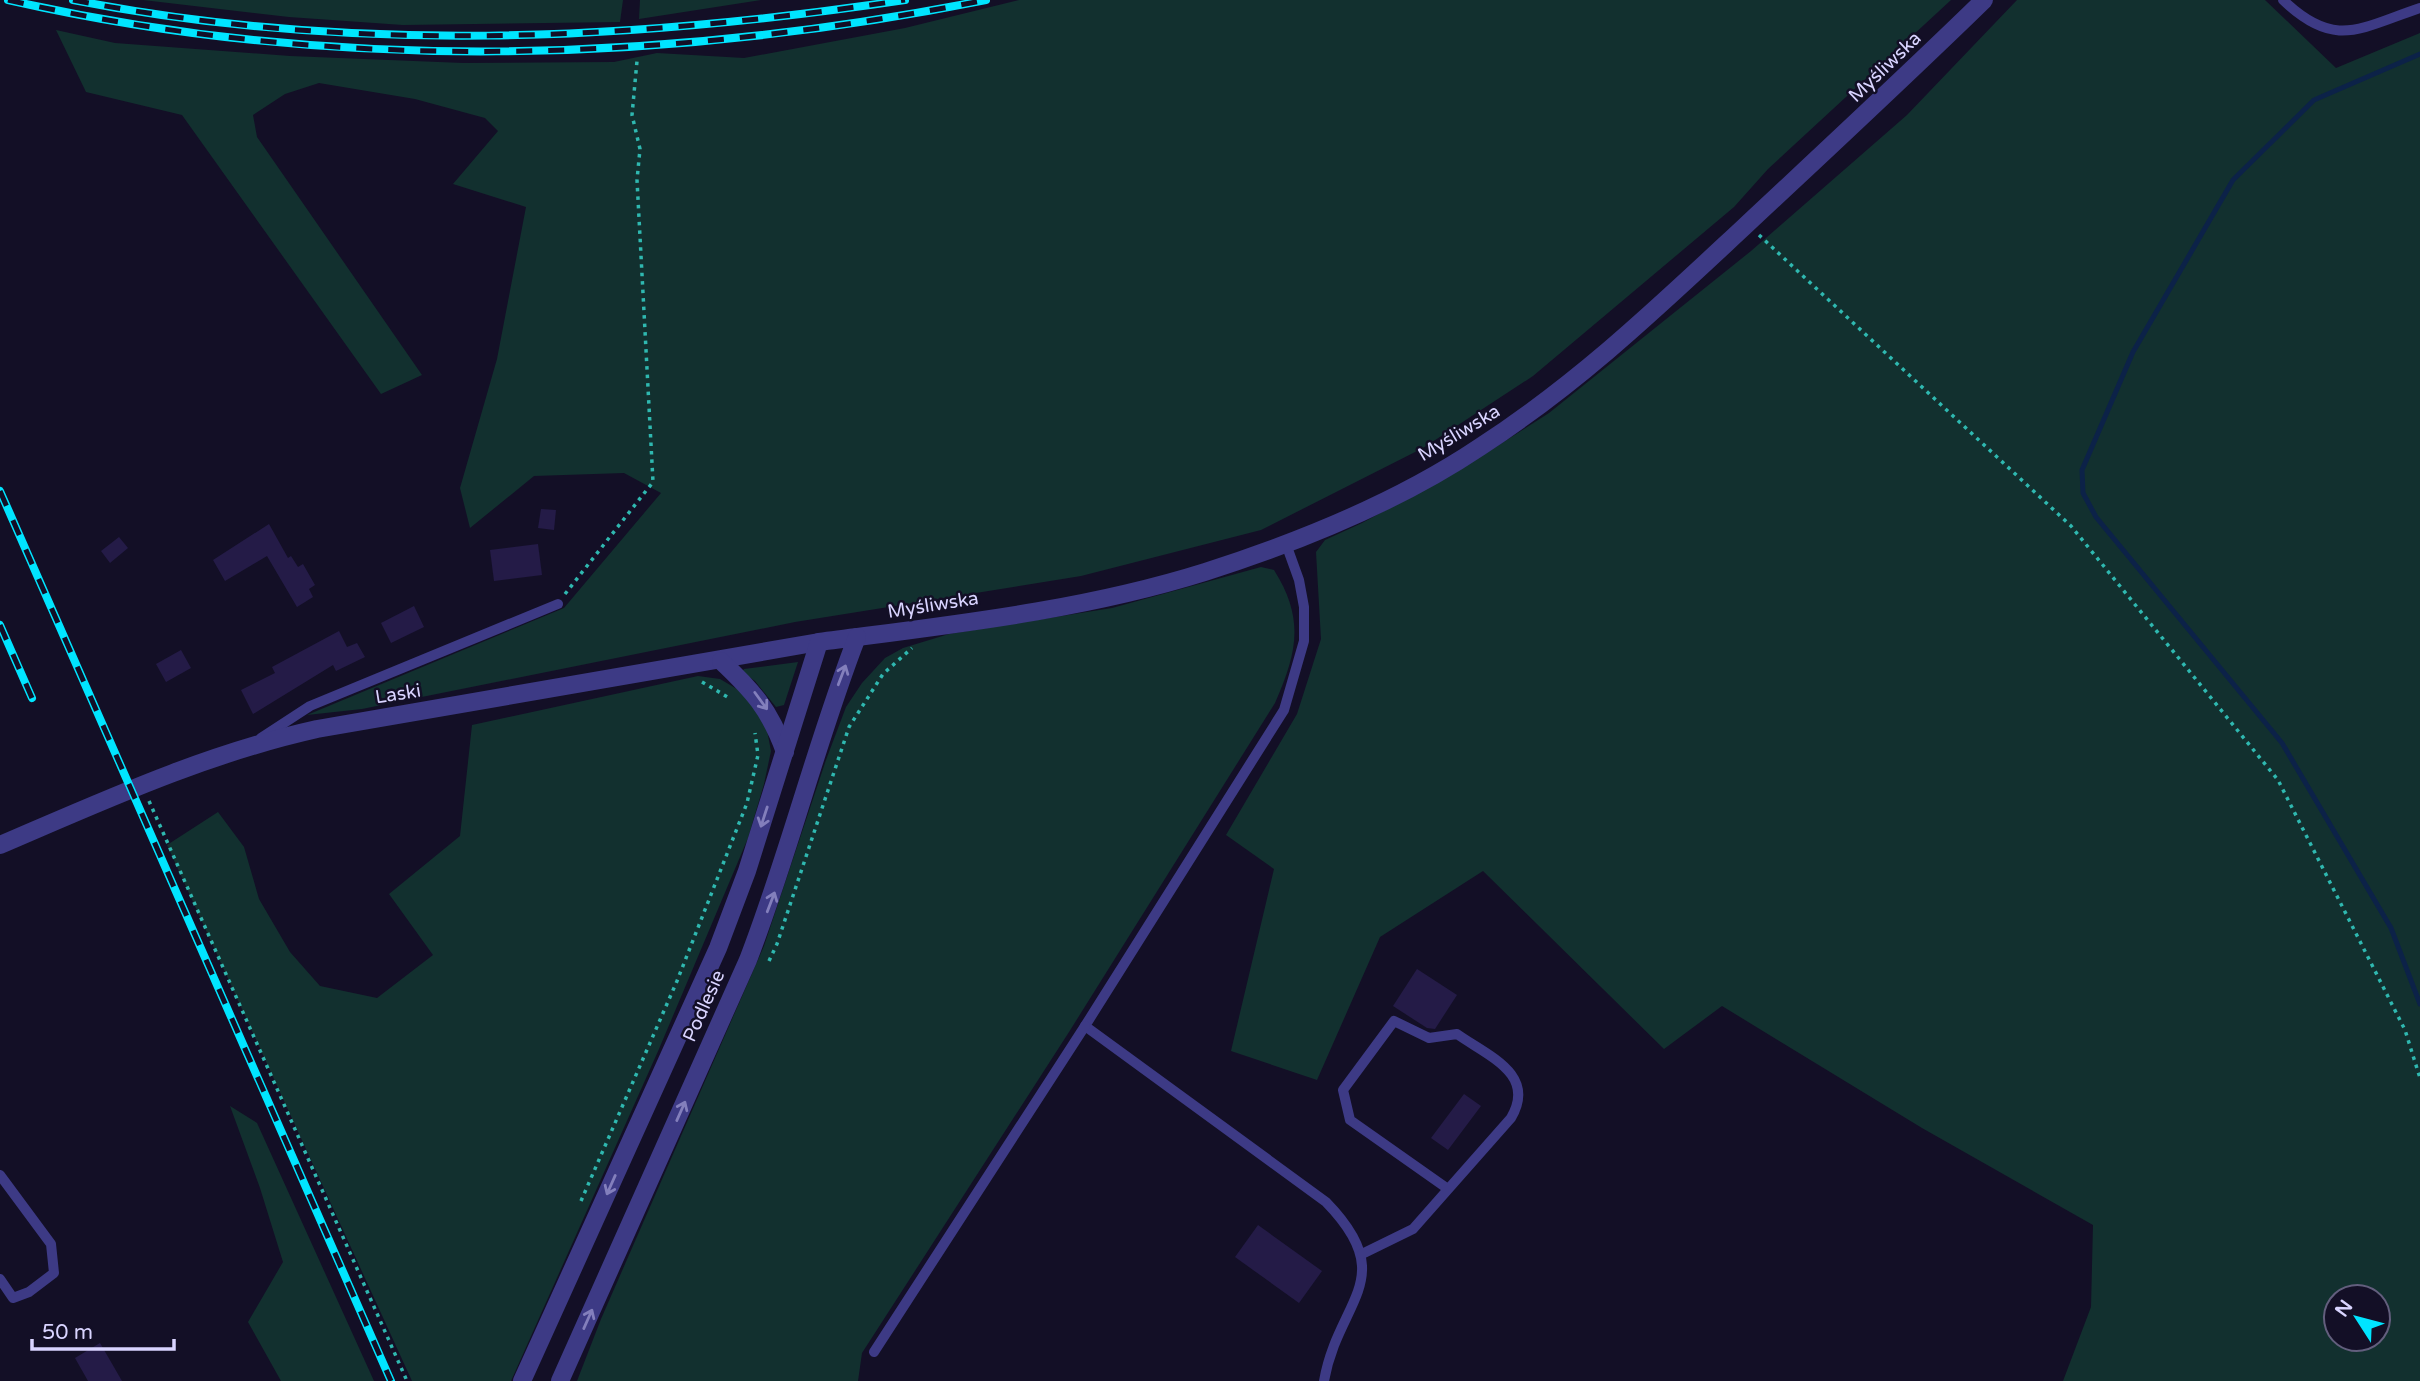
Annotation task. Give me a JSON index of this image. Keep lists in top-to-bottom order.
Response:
{
  "streets": {
    "street": ["Myśliwska", "Laski", "Podlesie"]
  },
  "crossings": [
    ["Myśliwska", "Laski"],
    ["Myśliwska", "Podlesie"],
    ["Laski", "Podlesie"]
  ],
  "scale_bar": "50 m",
  "north": "top left"
}
